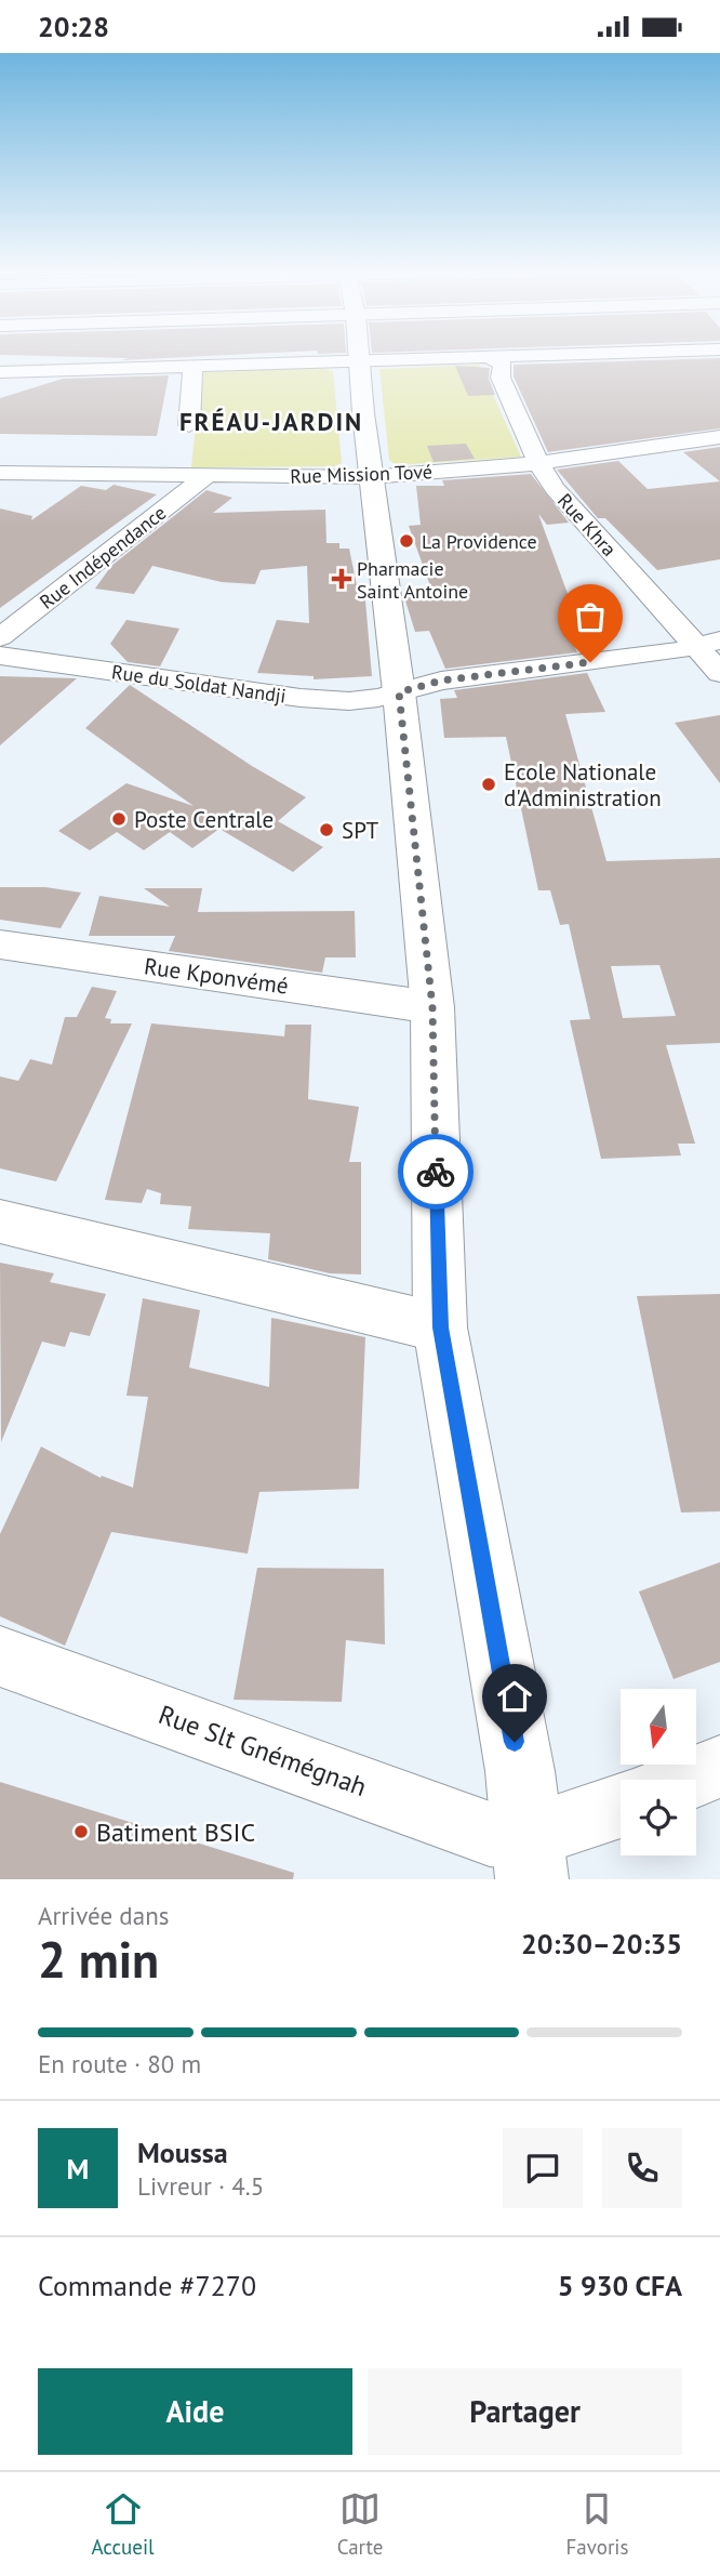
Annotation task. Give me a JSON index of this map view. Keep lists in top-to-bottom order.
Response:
{
  "streets": {
    "street": [
      "Rue Mission Tové",
      "Rue Khra",
      "Rue Indépendance",
      "Rue du Soldat Nandji",
      "Rue Kponvémé",
      "Rue Slt Gnémégnah"
    ]
  },
  "crossings": [
    ["Rue Mission Tové", "Rue Khra"],
    ["Rue Mission Tové", "Rue Indépendance"],
    ["Rue Khra", "Rue du Soldat Nandji"]
  ],
  "districts": ["FRÉAU-JARDIN"],
  "places": {
    "other": [
      "La Providence",
      "Ecole Nationale d'Administration",
      "Poste Centrale",
      "SPT",
      "Batiment BSIC"
    ],
    "health": ["Pharmacie Saint Antoine"]
  },
  "north": "bottom",
  "page": {
    "status": "20:28",
    "heading": ["2 min", "Arrivée dans", "20:30–20:35"],
    "panel": [
      "Moussa",
      "Livreur · 4.5",
      "Commande #7270",
      "5 930 CFA"
    ],
    "bar": "En route · 80 m",
    "round": "M",
    "buttons": ["Aide", "Partager"],
    "tabs": ["Accueil", "Carte", "Favoris"]
  }
}
